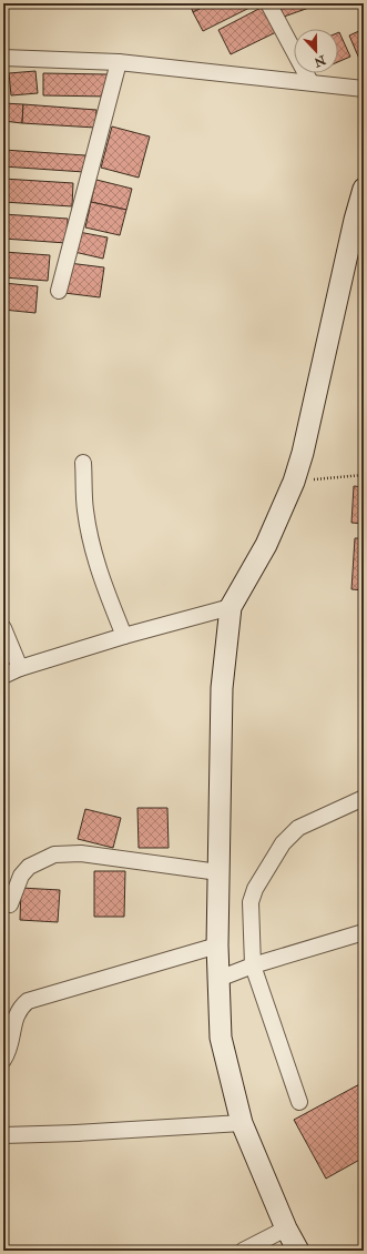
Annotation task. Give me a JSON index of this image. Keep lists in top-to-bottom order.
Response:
{
  "north": "bottom"
}
